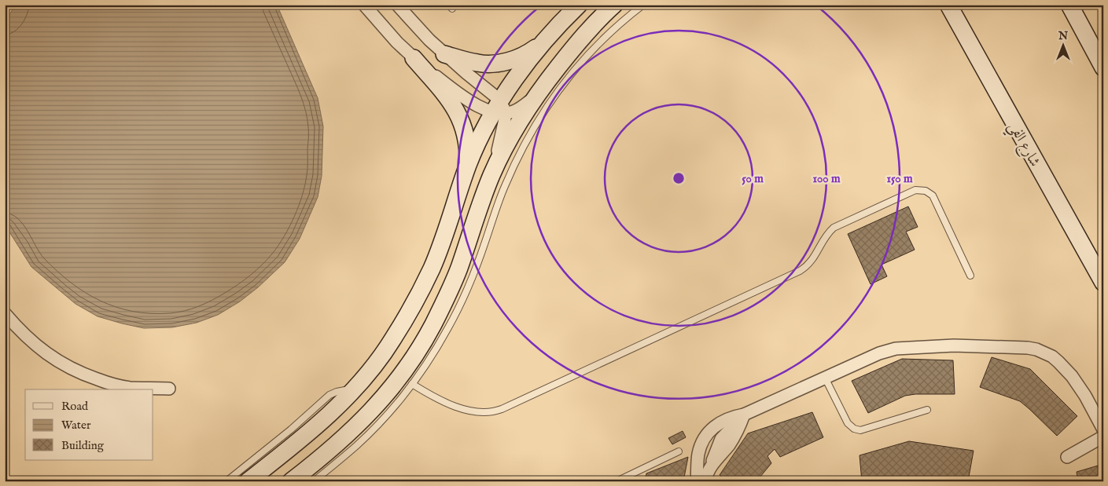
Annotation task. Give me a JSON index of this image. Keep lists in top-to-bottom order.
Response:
{
  "streets": {
    "street": ["شارع الفي"]
  },
  "legend": ["Road", "Water", "Building"],
  "north": "top",
  "rings": ["50 m", "100 m", "150 m"]
}
